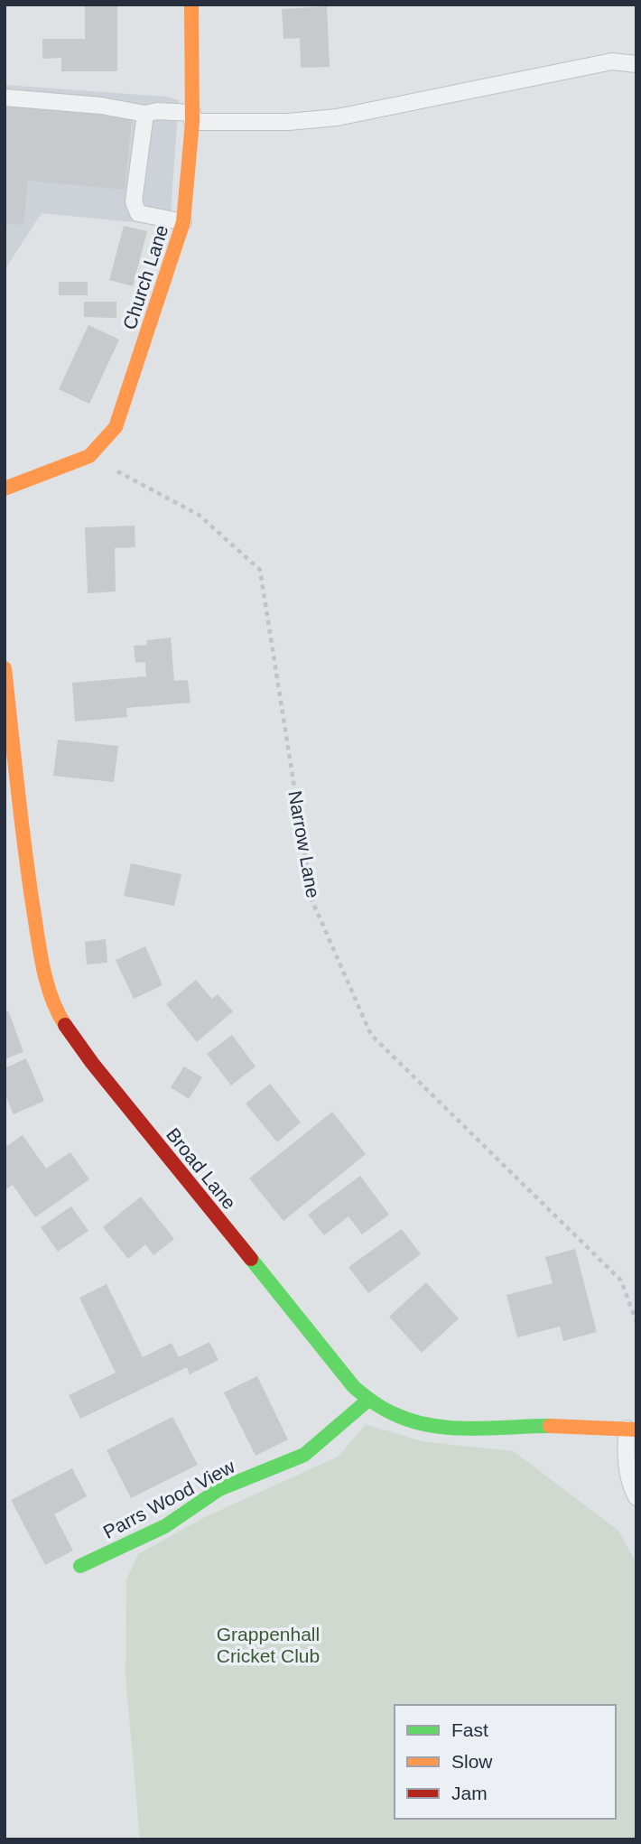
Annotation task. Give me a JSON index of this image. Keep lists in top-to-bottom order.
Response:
{
  "streets": {
    "street": ["Church Lane", "Broad Lane", "Parrs Wood View"],
    "path": ["Narrow Lane"]
  },
  "crossings": [
    ["Church Lane", "Narrow Lane"],
    ["Broad Lane", "Parrs Wood View"]
  ],
  "parks": ["Grappenhall Cricket Club"],
  "legend": ["Fast", "Slow", "Jam"]
}
